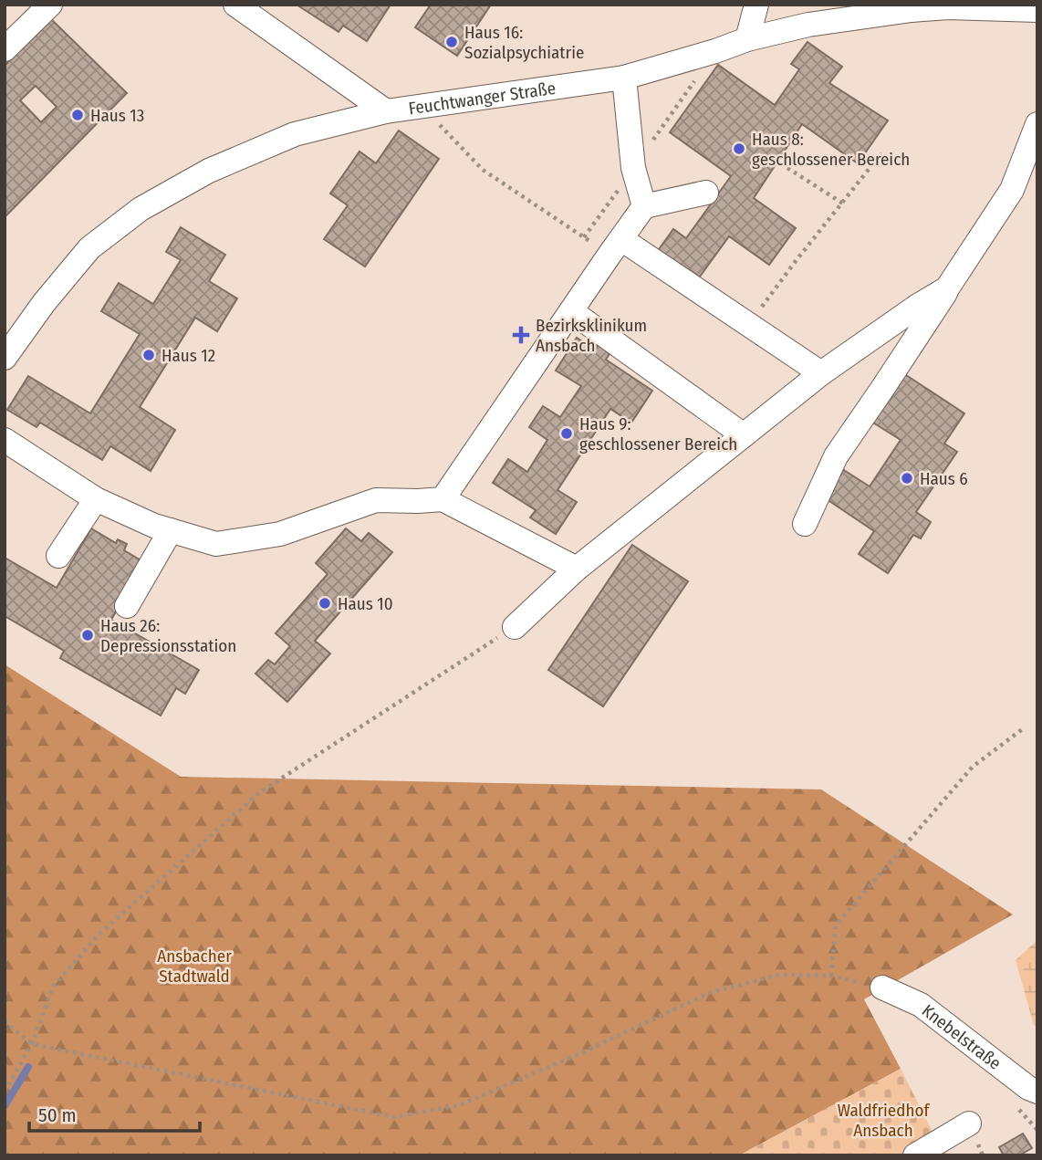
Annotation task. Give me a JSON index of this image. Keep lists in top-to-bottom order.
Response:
{
  "streets": {
    "street": ["Feuchtwanger Straße", "Knebelstraße"]
  },
  "parks": ["Ansbacher Stadtwald", "Waldfriedhof Ansbach"],
  "places": {
    "other": [
      "Haus 16: Sozialpsychiatrie",
      "Haus 13",
      "Haus 8: geschlossener Bereich",
      "Haus 12",
      "Haus 9: geschlossener Bereich",
      "Haus 6",
      "Haus 10",
      "Haus 26: Depressionsstation"
    ],
    "health": ["Bezirksklinikum Ansbach"]
  },
  "scale_bar": "50 m"
}
